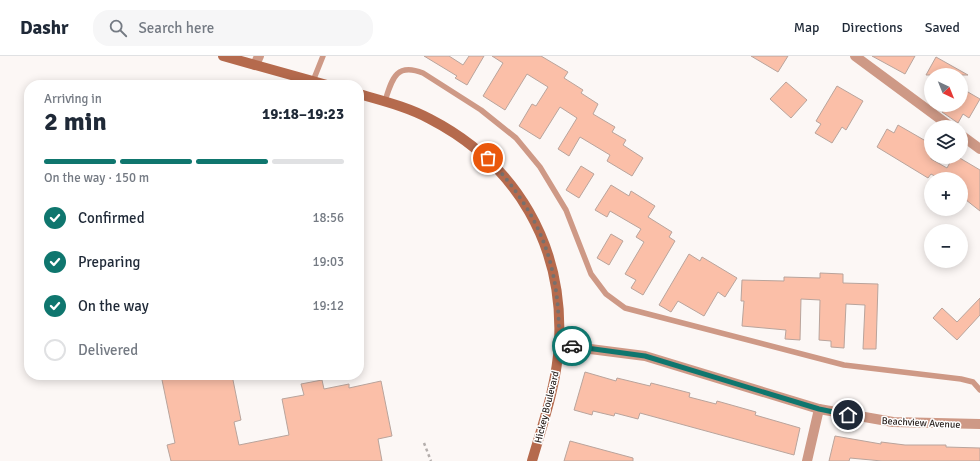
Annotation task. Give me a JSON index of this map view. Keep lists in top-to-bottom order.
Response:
{
  "streets": {
    "main road": ["Hickey Boulevard"],
    "street": ["Beachview Avenue"]
  },
  "crossings": [
    ["Hickey Boulevard", "Beachview Avenue"]
  ],
  "north": "bottom right",
  "page": {
    "header": "Dashr",
    "search": "Search here",
    "nav": ["Map", "Directions", "Saved"],
    "map_buttons": ["+", "−"],
    "heading": ["2 min", "Arriving in", "19:18–19:23"],
    "bar": "On the way · 150 m",
    "list": [
      ["Confirmed", "18:56"],
      ["Preparing", "19:03"],
      ["On the way", "19:12"],
      "Delivered"
    ]
  }
}
